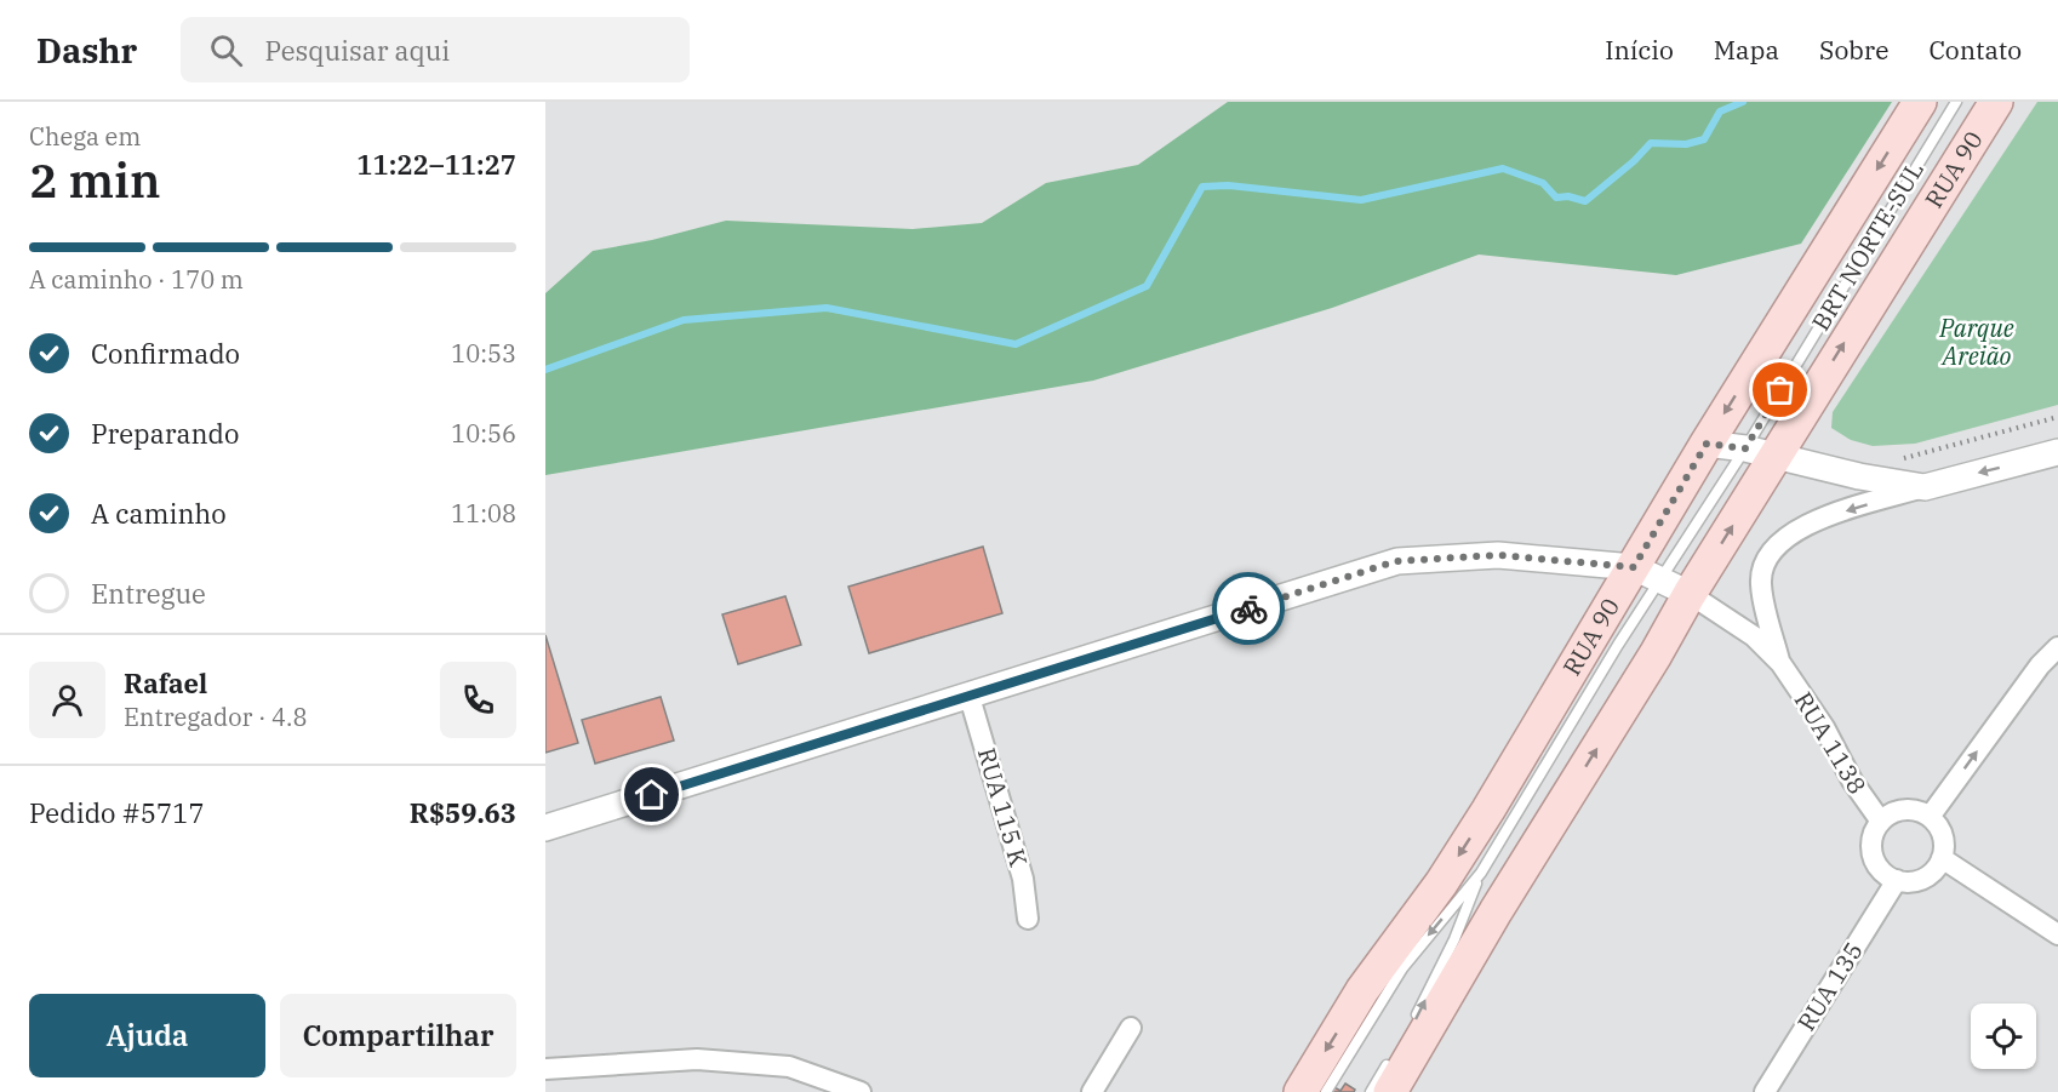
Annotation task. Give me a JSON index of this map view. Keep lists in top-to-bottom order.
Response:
{
  "streets": {
    "main road": ["RUA 90"],
    "street": ["RUA 1138", "RUA 115 K", "RUA 135"],
    "lane": ["BRT NORTE-SUL"]
  },
  "crossings": [
    ["RUA 90", "BRT NORTE-SUL"],
    ["RUA 90", "RUA 1138"],
    ["RUA 1138", "RUA 135"]
  ],
  "parks": ["Parque Areião"],
  "page": {
    "header": "Dashr",
    "search": "Pesquisar aqui",
    "nav": [
      "Início",
      "Mapa",
      "Sobre",
      "Contato"
    ],
    "heading": ["2 min", "Chega em", "11:22–11:27"],
    "panel": [
      "Rafael",
      "Entregador · 4.8",
      "Pedido #5717",
      "R$59.63"
    ],
    "bar": "A caminho · 170 m",
    "list": [
      ["Confirmado", "10:53"],
      ["Preparando", "10:56"],
      ["A caminho", "11:08"],
      "Entregue"
    ],
    "buttons": ["Ajuda", "Compartilhar"]
  }
}
